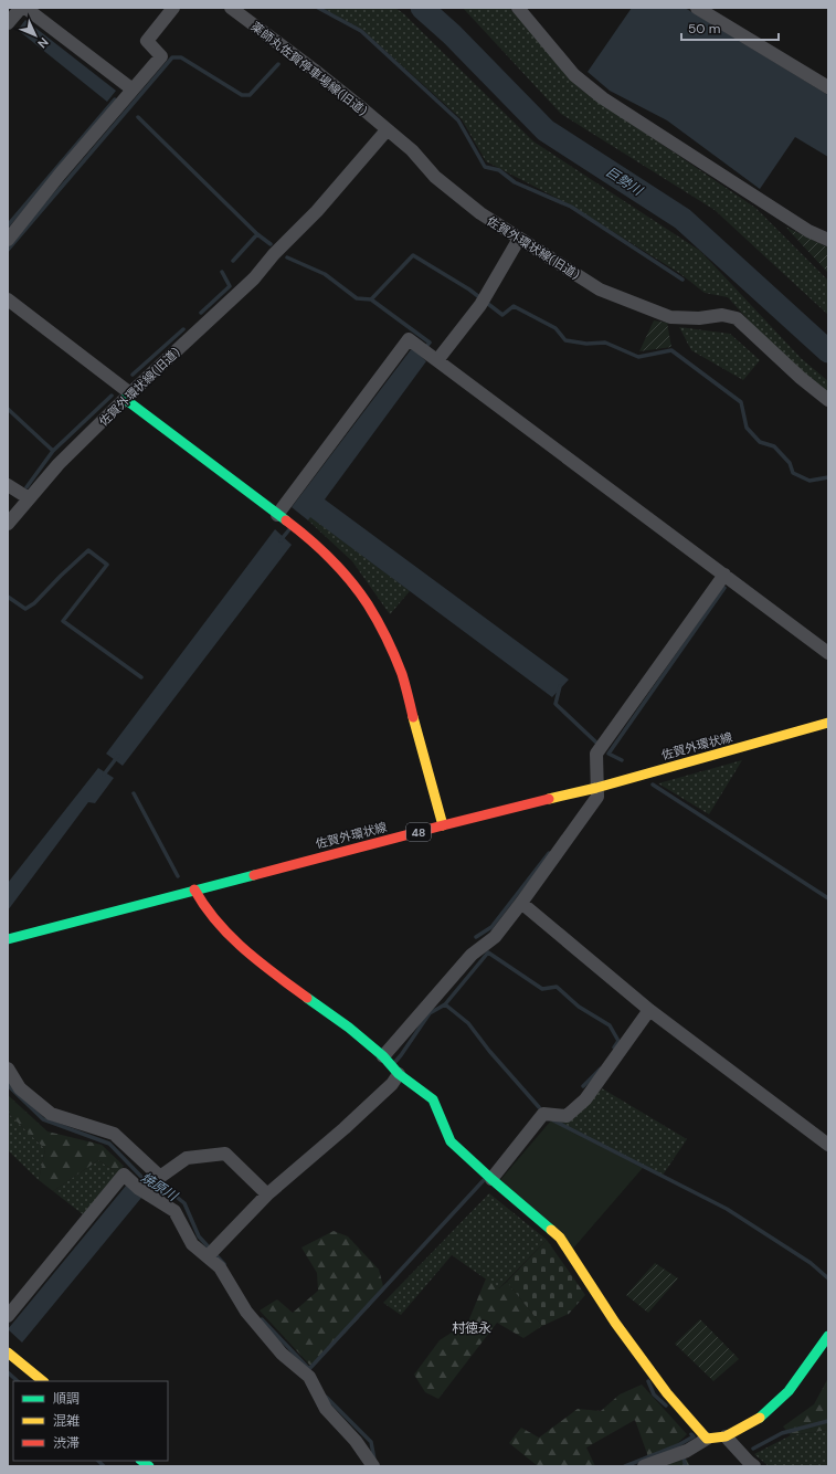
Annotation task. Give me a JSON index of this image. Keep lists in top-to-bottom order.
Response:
{
  "streets": {
    "street": [
      "薬師丸佐賀停車場線(旧道)",
      "佐賀外環状線(旧道)",
      "佐賀外環状線",
      "48"
    ]
  },
  "crossings": [
    ["薬師丸佐賀停車場線(旧道)", "佐賀外環状線(旧道)"]
  ],
  "districts": ["村徳永"],
  "water": ["巨勢川", "焼原川"],
  "legend": ["順調", "混雑", "渋滞"],
  "scale_bar": "50 m",
  "north": "bottom right"
}
